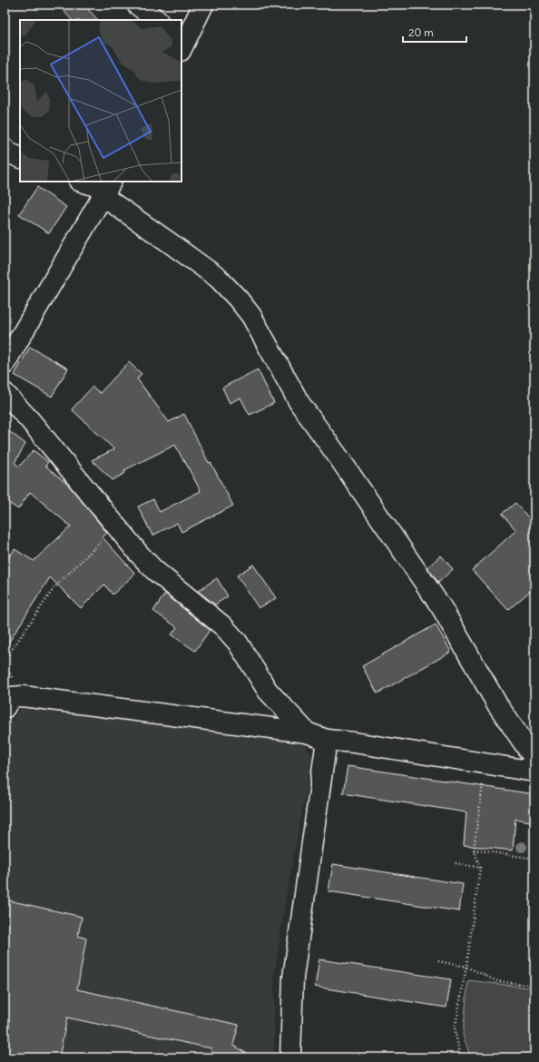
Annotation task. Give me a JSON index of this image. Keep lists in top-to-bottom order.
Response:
{
  "scale_bar": "20 m"
}
